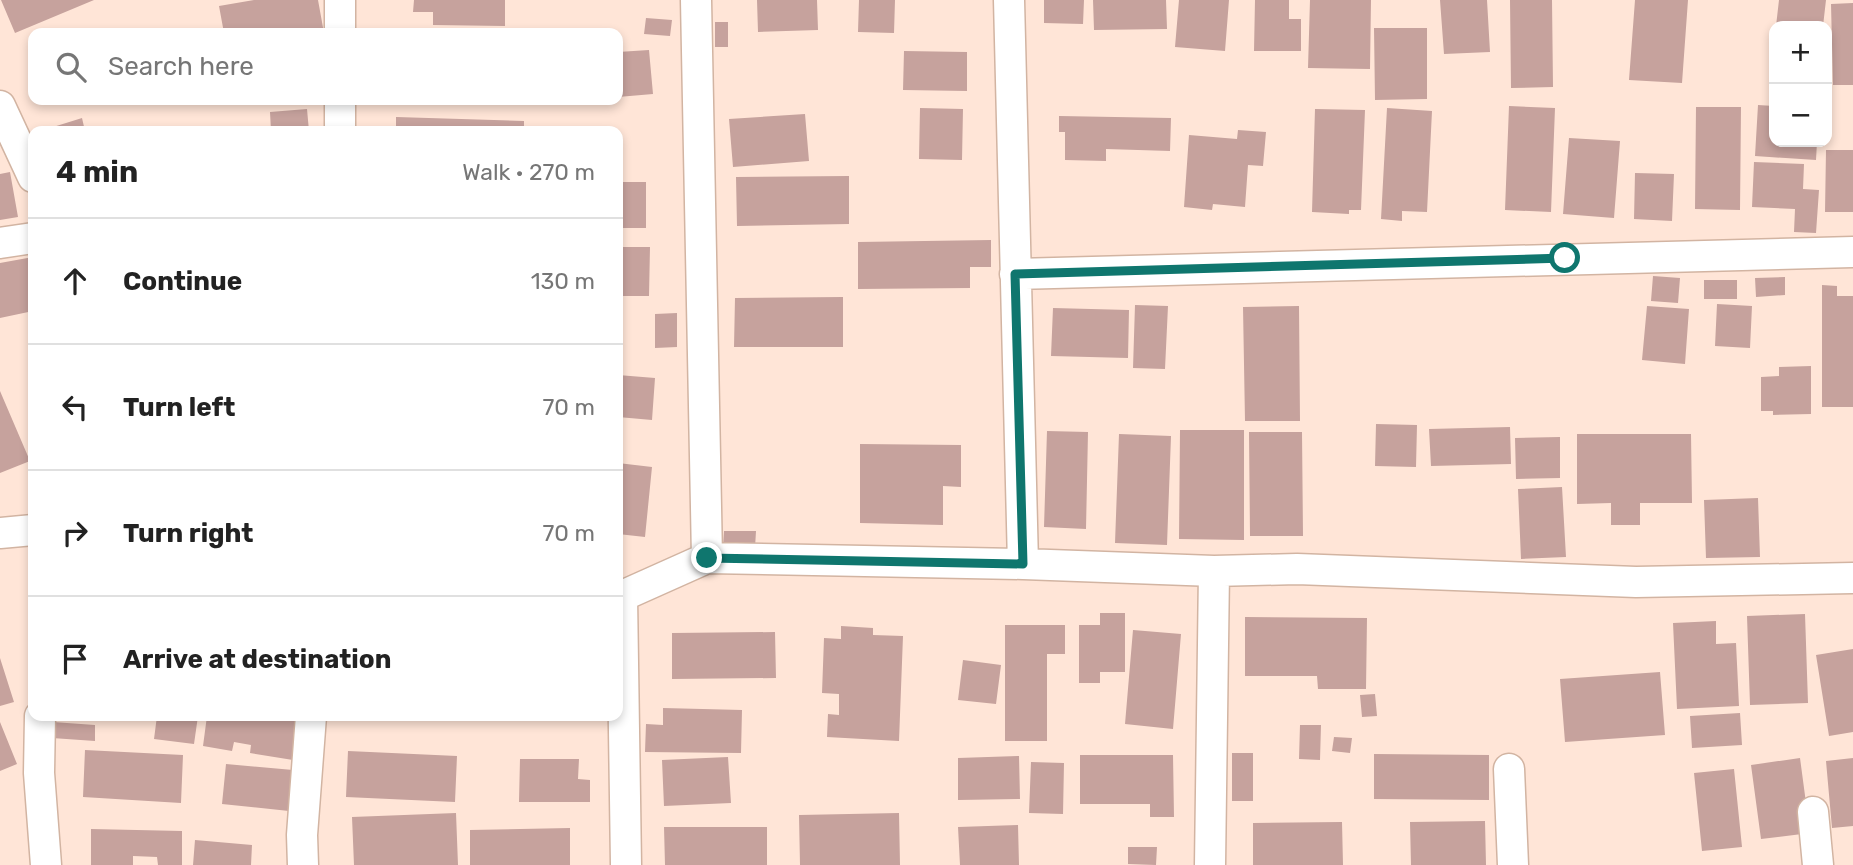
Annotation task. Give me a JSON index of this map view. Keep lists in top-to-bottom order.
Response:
{
  "page": {
    "map_buttons": ["+", "−"],
    "search": "Search here",
    "heading": ["4 min", "Walk · 270 m"],
    "list": [
      ["Continue", "130 m"],
      ["Turn left", "70 m"],
      ["Turn right", "70 m"],
      "Arrive at destination"
    ]
  }
}
